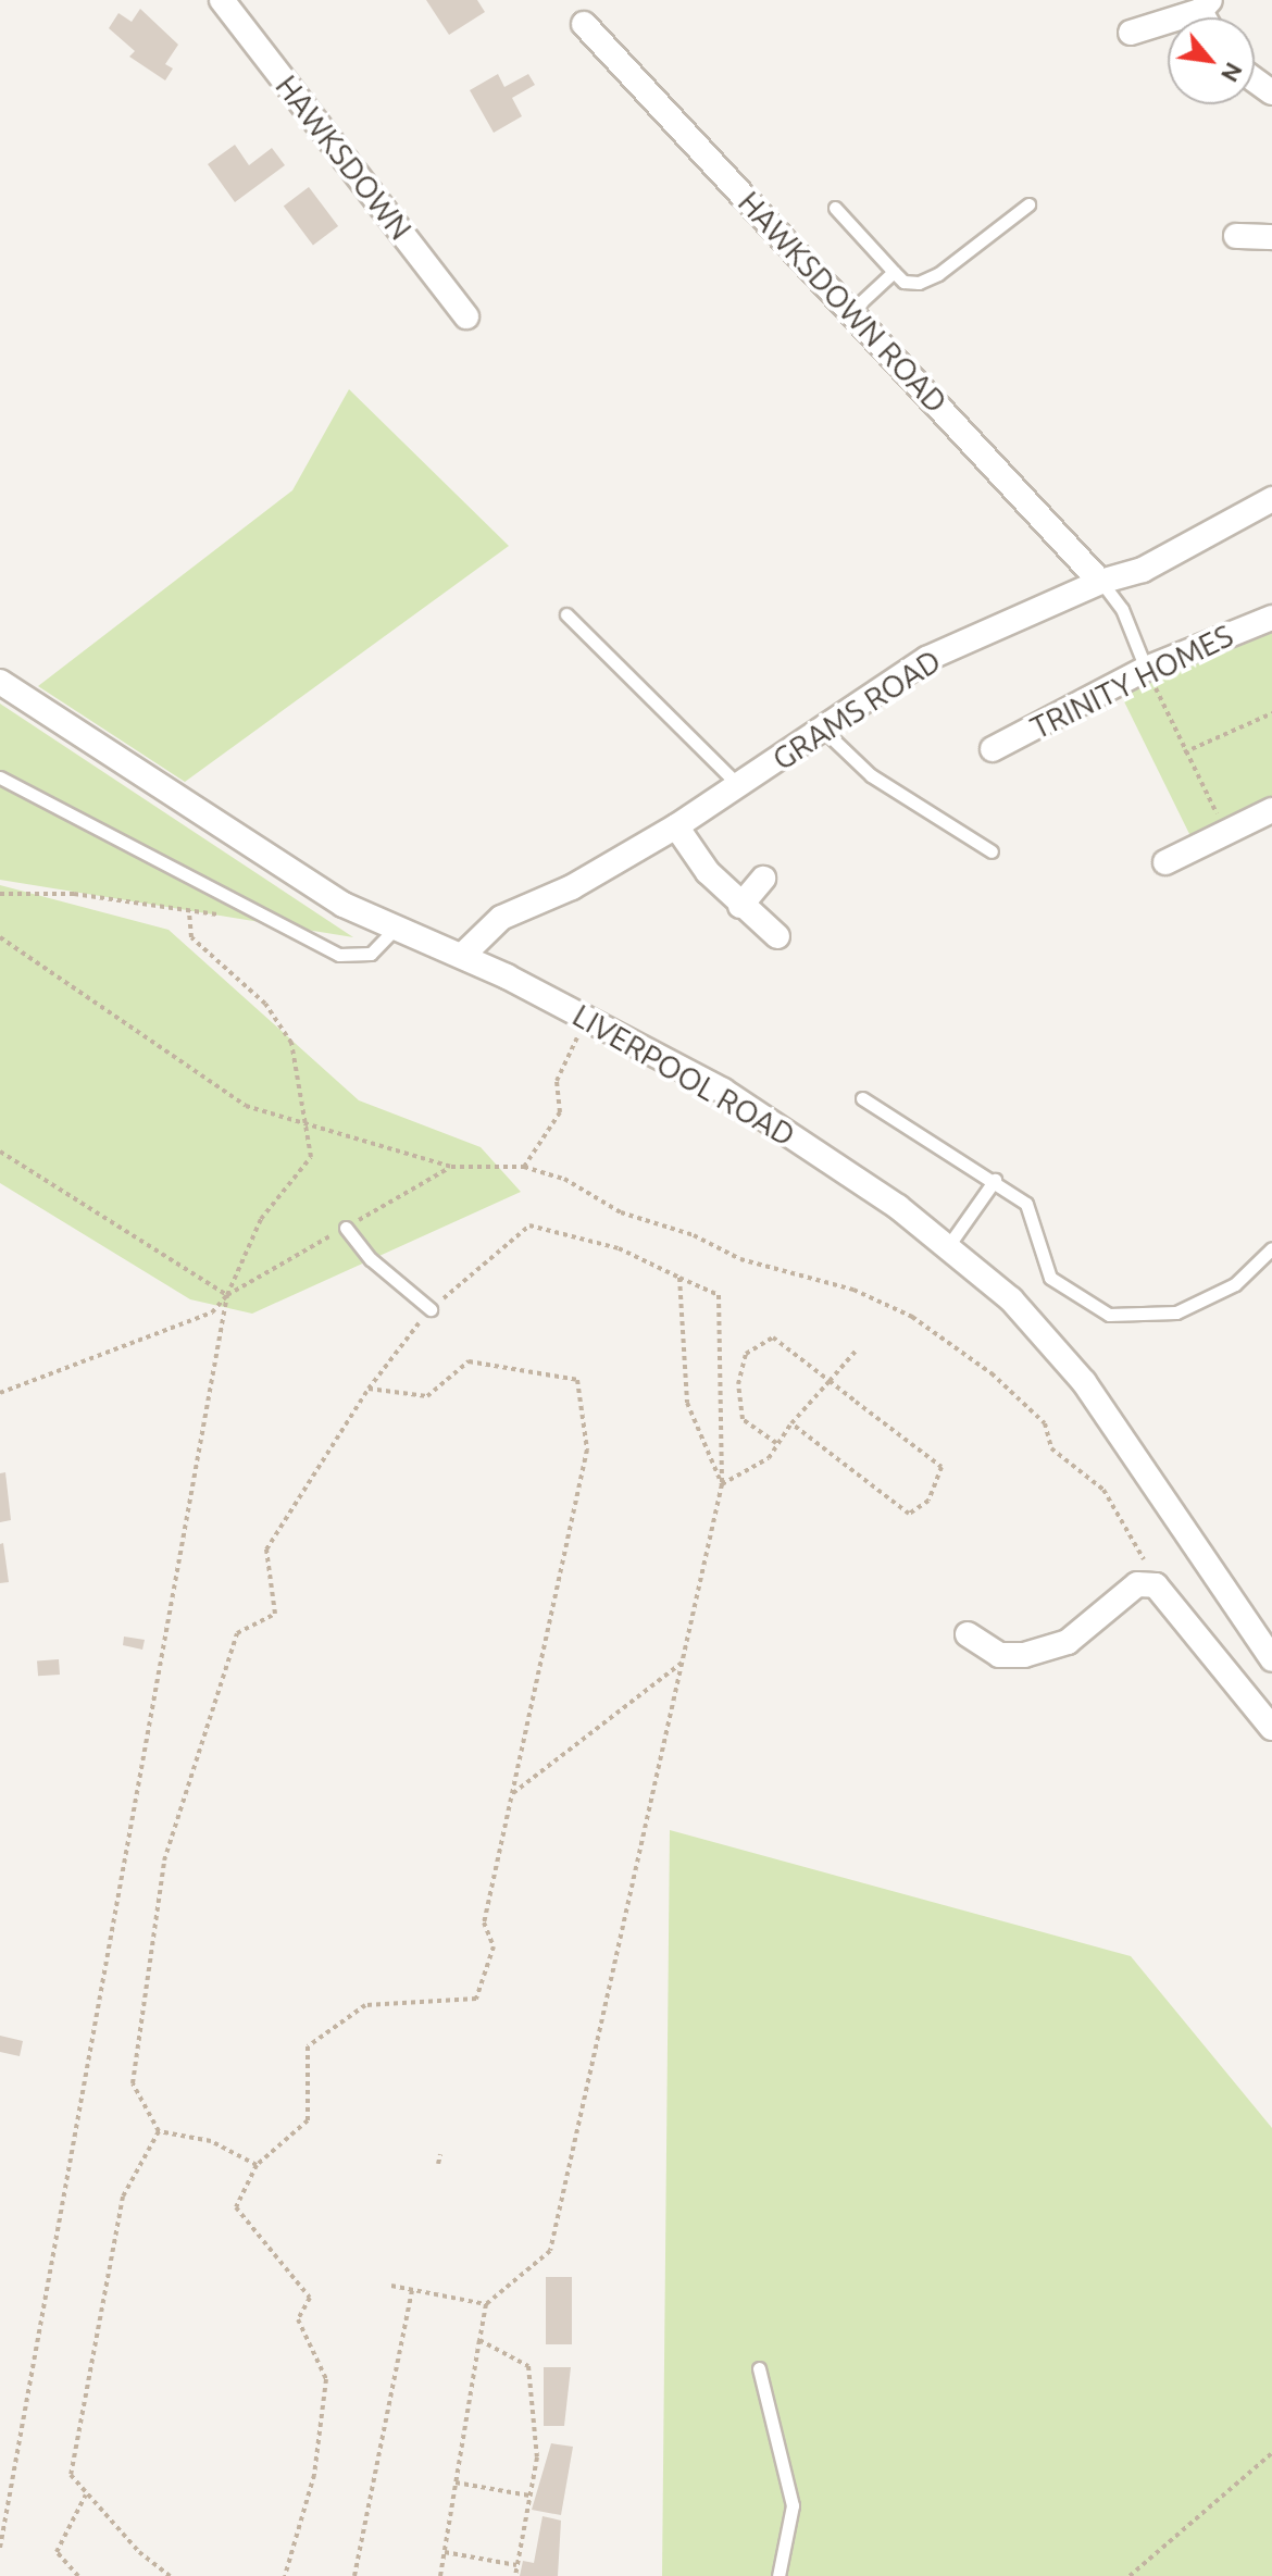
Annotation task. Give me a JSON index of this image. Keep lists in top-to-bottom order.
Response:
{
  "streets": {
    "street": [
      "HAWKSDOWN",
      "HAWKSDOWN ROAD",
      "TRINITY HOMES",
      "GRAMS ROAD",
      "LIVERPOOL ROAD"
    ]
  },
  "crossings": [
    ["HAWKSDOWN ROAD", "GRAMS ROAD"],
    ["GRAMS ROAD", "LIVERPOOL ROAD"]
  ],
  "north": "bottom right"
}
